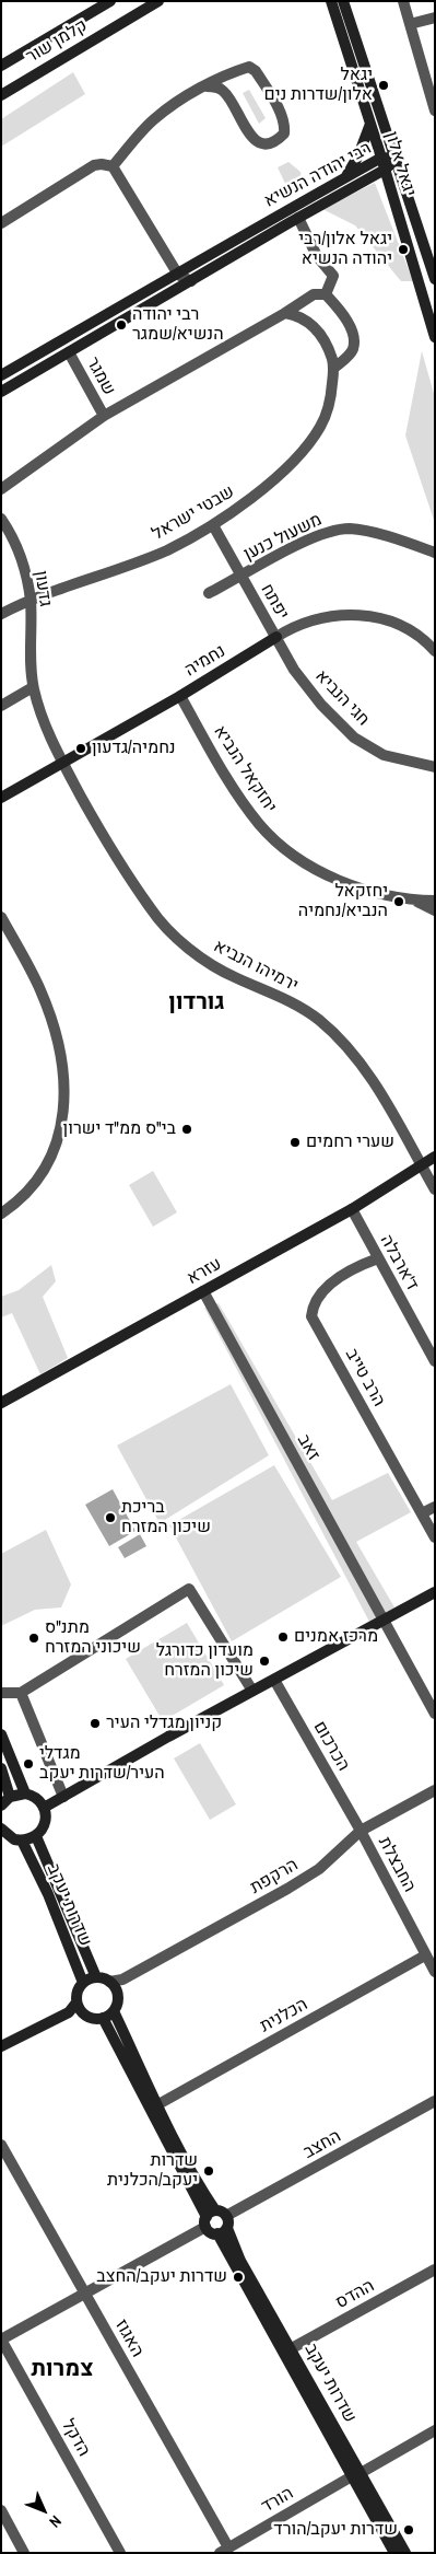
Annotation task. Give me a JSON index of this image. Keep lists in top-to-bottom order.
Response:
{
  "streets": {
    "street": [
      "קלמן שור",
      "יגאל אלון",
      "רבי יהודה הנשיא",
      "שמגר",
      "שבטי ישראל",
      "משעול כנען",
      "גדעון",
      "יפתח",
      "נחמיה",
      "חגי הנביא",
      "יחזקאל הנביא",
      "ירמיהו הנביא",
      "ד'ארבלה",
      "עזרא",
      "הרב טייב",
      "זאב",
      "הכרכום",
      "החבצלת",
      "הרקפת",
      "שדרות יעקב",
      "הכלנית",
      "החצב",
      "ההדס",
      "האגוז",
      "הדקל",
      "הורד"
    ]
  },
  "crossings": [
    ["יגאל אלון", "רבי יהודה הנשיא"],
    ["רבי יהודה הנשיא", "שמגר"],
    ["שבטי ישראל", "גדעון"],
    ["שבטי ישראל", "יפתח"],
    ["משעול כנען", "יפתח"],
    ["גדעון", "נחמיה"],
    ["גדעון", "ירמיהו הנביא"],
    ["יפתח", "נחמיה"],
    ["יפתח", "חגי הנביא"],
    ["נחמיה", "חגי הנביא"],
    ["נחמיה", "יחזקאל הנביא"],
    ["נחמיה", "ירמיהו הנביא"],
    ["ירמיהו הנביא", "עזרא"],
    ["ד'ארבלה", "עזרא"],
    ["ד'ארבלה", "הרב טייב"],
    ["עזרא", "זאב"],
    ["הכרכום", "החבצלת"],
    ["הכרכום", "הרקפת"],
    ["החבצלת", "הרקפת"],
    ["החבצלת", "הכלנית"],
    ["הרקפת", "שדרות יעקב"],
    ["שדרות יעקב", "החצב"],
    ["שדרות יעקב", "ההדס"],
    ["שדרות יעקב", "הורד"],
    ["האגוז", "הורד"]
  ],
  "districts": ["גורדון", "צמרות"],
  "places": [
    "יגאל אלון/שדרות נים",
    "יגאל אלון/רבי יהודה הנשיא",
    "רבי יהודה הנשיא/שמגר",
    "נחמיה/גדעון",
    "יחזקאל הנביא/נחמיה",
    "בי\"ס ממ\"ד ישרון",
    "שערי רחמים",
    "בריכת שיכון המזרח",
    "מרכז אמנים",
    "מתנ\"ס שיכוני המזרח",
    "מועדון כדורגל שיכון המזרח",
    "קניון מגדלי העיר",
    "מגדלי העיר/שדרות יעקב",
    "שדרות יעקב/הכלנית",
    "שדרות יעקב/החצב",
    "שדרות יעקב/הורד"
  ],
  "north": "bottom right"
}
